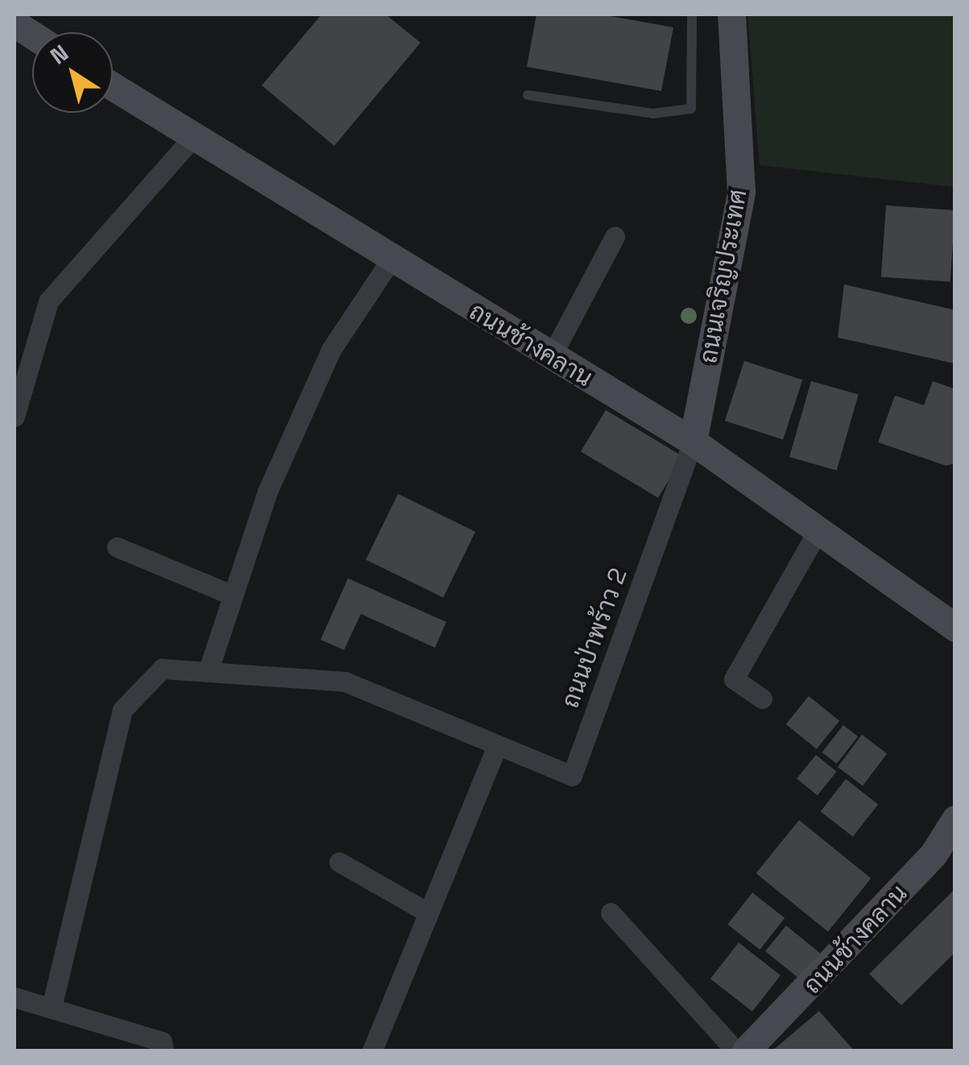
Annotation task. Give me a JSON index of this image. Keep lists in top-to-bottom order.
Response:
{
  "streets": {
    "street": ["ถนนเจริญประเทศ", "ถนนช้างคลาน", "ถนนป่าพร้าว 2"]
  },
  "crossings": [
    ["ถนนเจริญประเทศ", "ถนนช้างคลาน"],
    ["ถนนเจริญประเทศ", "ถนนป่าพร้าว 2"],
    ["ถนนช้างคลาน", "ถนนป่าพร้าว 2"]
  ],
  "north": "top left"
}
